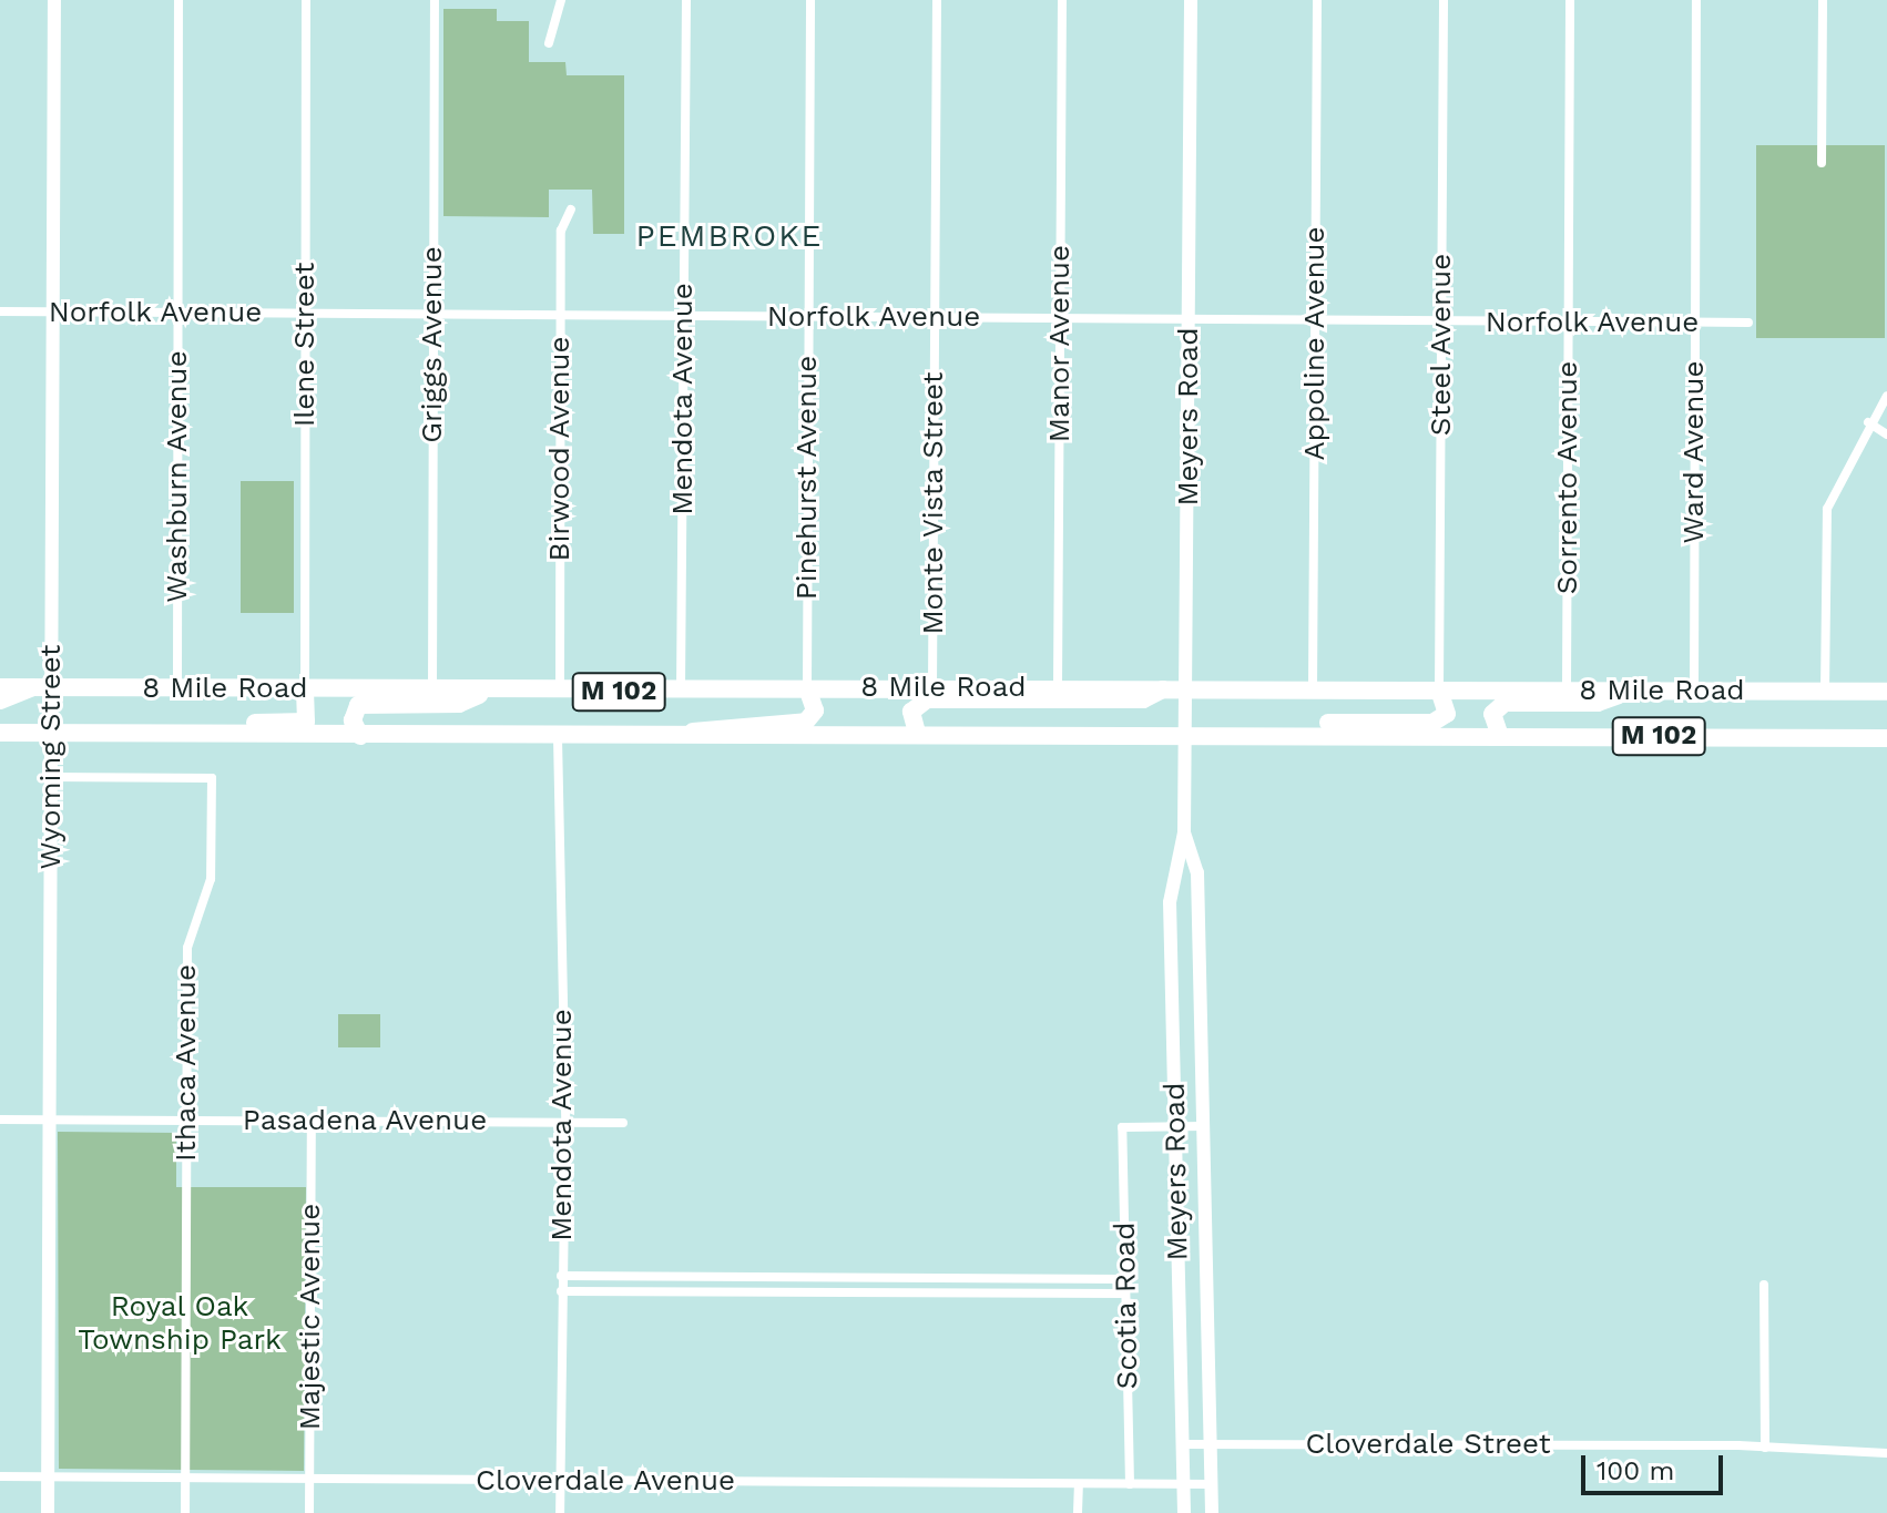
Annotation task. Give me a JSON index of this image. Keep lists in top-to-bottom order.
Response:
{
  "streets": {
    "highway": ["8 Mile Road", "M 102"],
    "street": [
      "Norfolk Avenue",
      "Manor Avenue",
      "Appoline Avenue",
      "Ilene Street",
      "Griggs Avenue",
      "Steel Avenue",
      "Mendota Avenue",
      "Meyers Road",
      "Birwood Avenue",
      "Ward Avenue",
      "Washburn Avenue",
      "Pinehurst Avenue",
      "Sorrento Avenue",
      "Monte Vista Street",
      "Wyoming Street",
      "Ithaca Avenue",
      "Pasadena Avenue",
      "Scotia Road",
      "Majestic Avenue",
      "Cloverdale Street",
      "Cloverdale Avenue"
    ]
  },
  "crossings": [
    ["Norfolk Avenue", "Manor Avenue"],
    ["Norfolk Avenue", "Appoline Avenue"],
    ["Norfolk Avenue", "Ilene Street"],
    ["Norfolk Avenue", "Griggs Avenue"],
    ["Norfolk Avenue", "Steel Avenue"],
    ["Norfolk Avenue", "Mendota Avenue"],
    ["Norfolk Avenue", "Meyers Road"],
    ["Norfolk Avenue", "Birwood Avenue"],
    ["Norfolk Avenue", "Ward Avenue"],
    ["Norfolk Avenue", "Washburn Avenue"],
    ["Norfolk Avenue", "Pinehurst Avenue"],
    ["Norfolk Avenue", "Sorrento Avenue"],
    ["Norfolk Avenue", "Monte Vista Street"],
    ["Norfolk Avenue", "Wyoming Street"],
    ["Manor Avenue", "8 Mile Road"],
    ["Appoline Avenue", "8 Mile Road"],
    ["Ilene Street", "8 Mile Road"],
    ["Griggs Avenue", "8 Mile Road"],
    ["Steel Avenue", "8 Mile Road"],
    ["Mendota Avenue", "8 Mile Road"],
    ["Mendota Avenue", "Pasadena Avenue"],
    ["Mendota Avenue", "Cloverdale Avenue"],
    ["Meyers Road", "8 Mile Road"],
    ["Meyers Road", "Scotia Road"],
    ["Meyers Road", "Cloverdale Street"],
    ["Meyers Road", "Cloverdale Avenue"],
    ["Birwood Avenue", "8 Mile Road"],
    ["Ward Avenue", "8 Mile Road"],
    ["Washburn Avenue", "8 Mile Road"],
    ["Pinehurst Avenue", "8 Mile Road"],
    ["Sorrento Avenue", "8 Mile Road"],
    ["Monte Vista Street", "8 Mile Road"],
    ["8 Mile Road", "M 102"],
    ["8 Mile Road", "Wyoming Street"],
    ["M 102", "Wyoming Street"],
    ["Wyoming Street", "Ithaca Avenue"],
    ["Wyoming Street", "Pasadena Avenue"],
    ["Wyoming Street", "Cloverdale Avenue"],
    ["Ithaca Avenue", "Pasadena Avenue"],
    ["Ithaca Avenue", "Cloverdale Avenue"],
    ["Pasadena Avenue", "Majestic Avenue"],
    ["Scotia Road", "Cloverdale Avenue"],
    ["Majestic Avenue", "Cloverdale Avenue"]
  ],
  "districts": ["PEMBROKE"],
  "parks": ["Royal Oak Township Park"],
  "scale_bar": "100 m"
}
